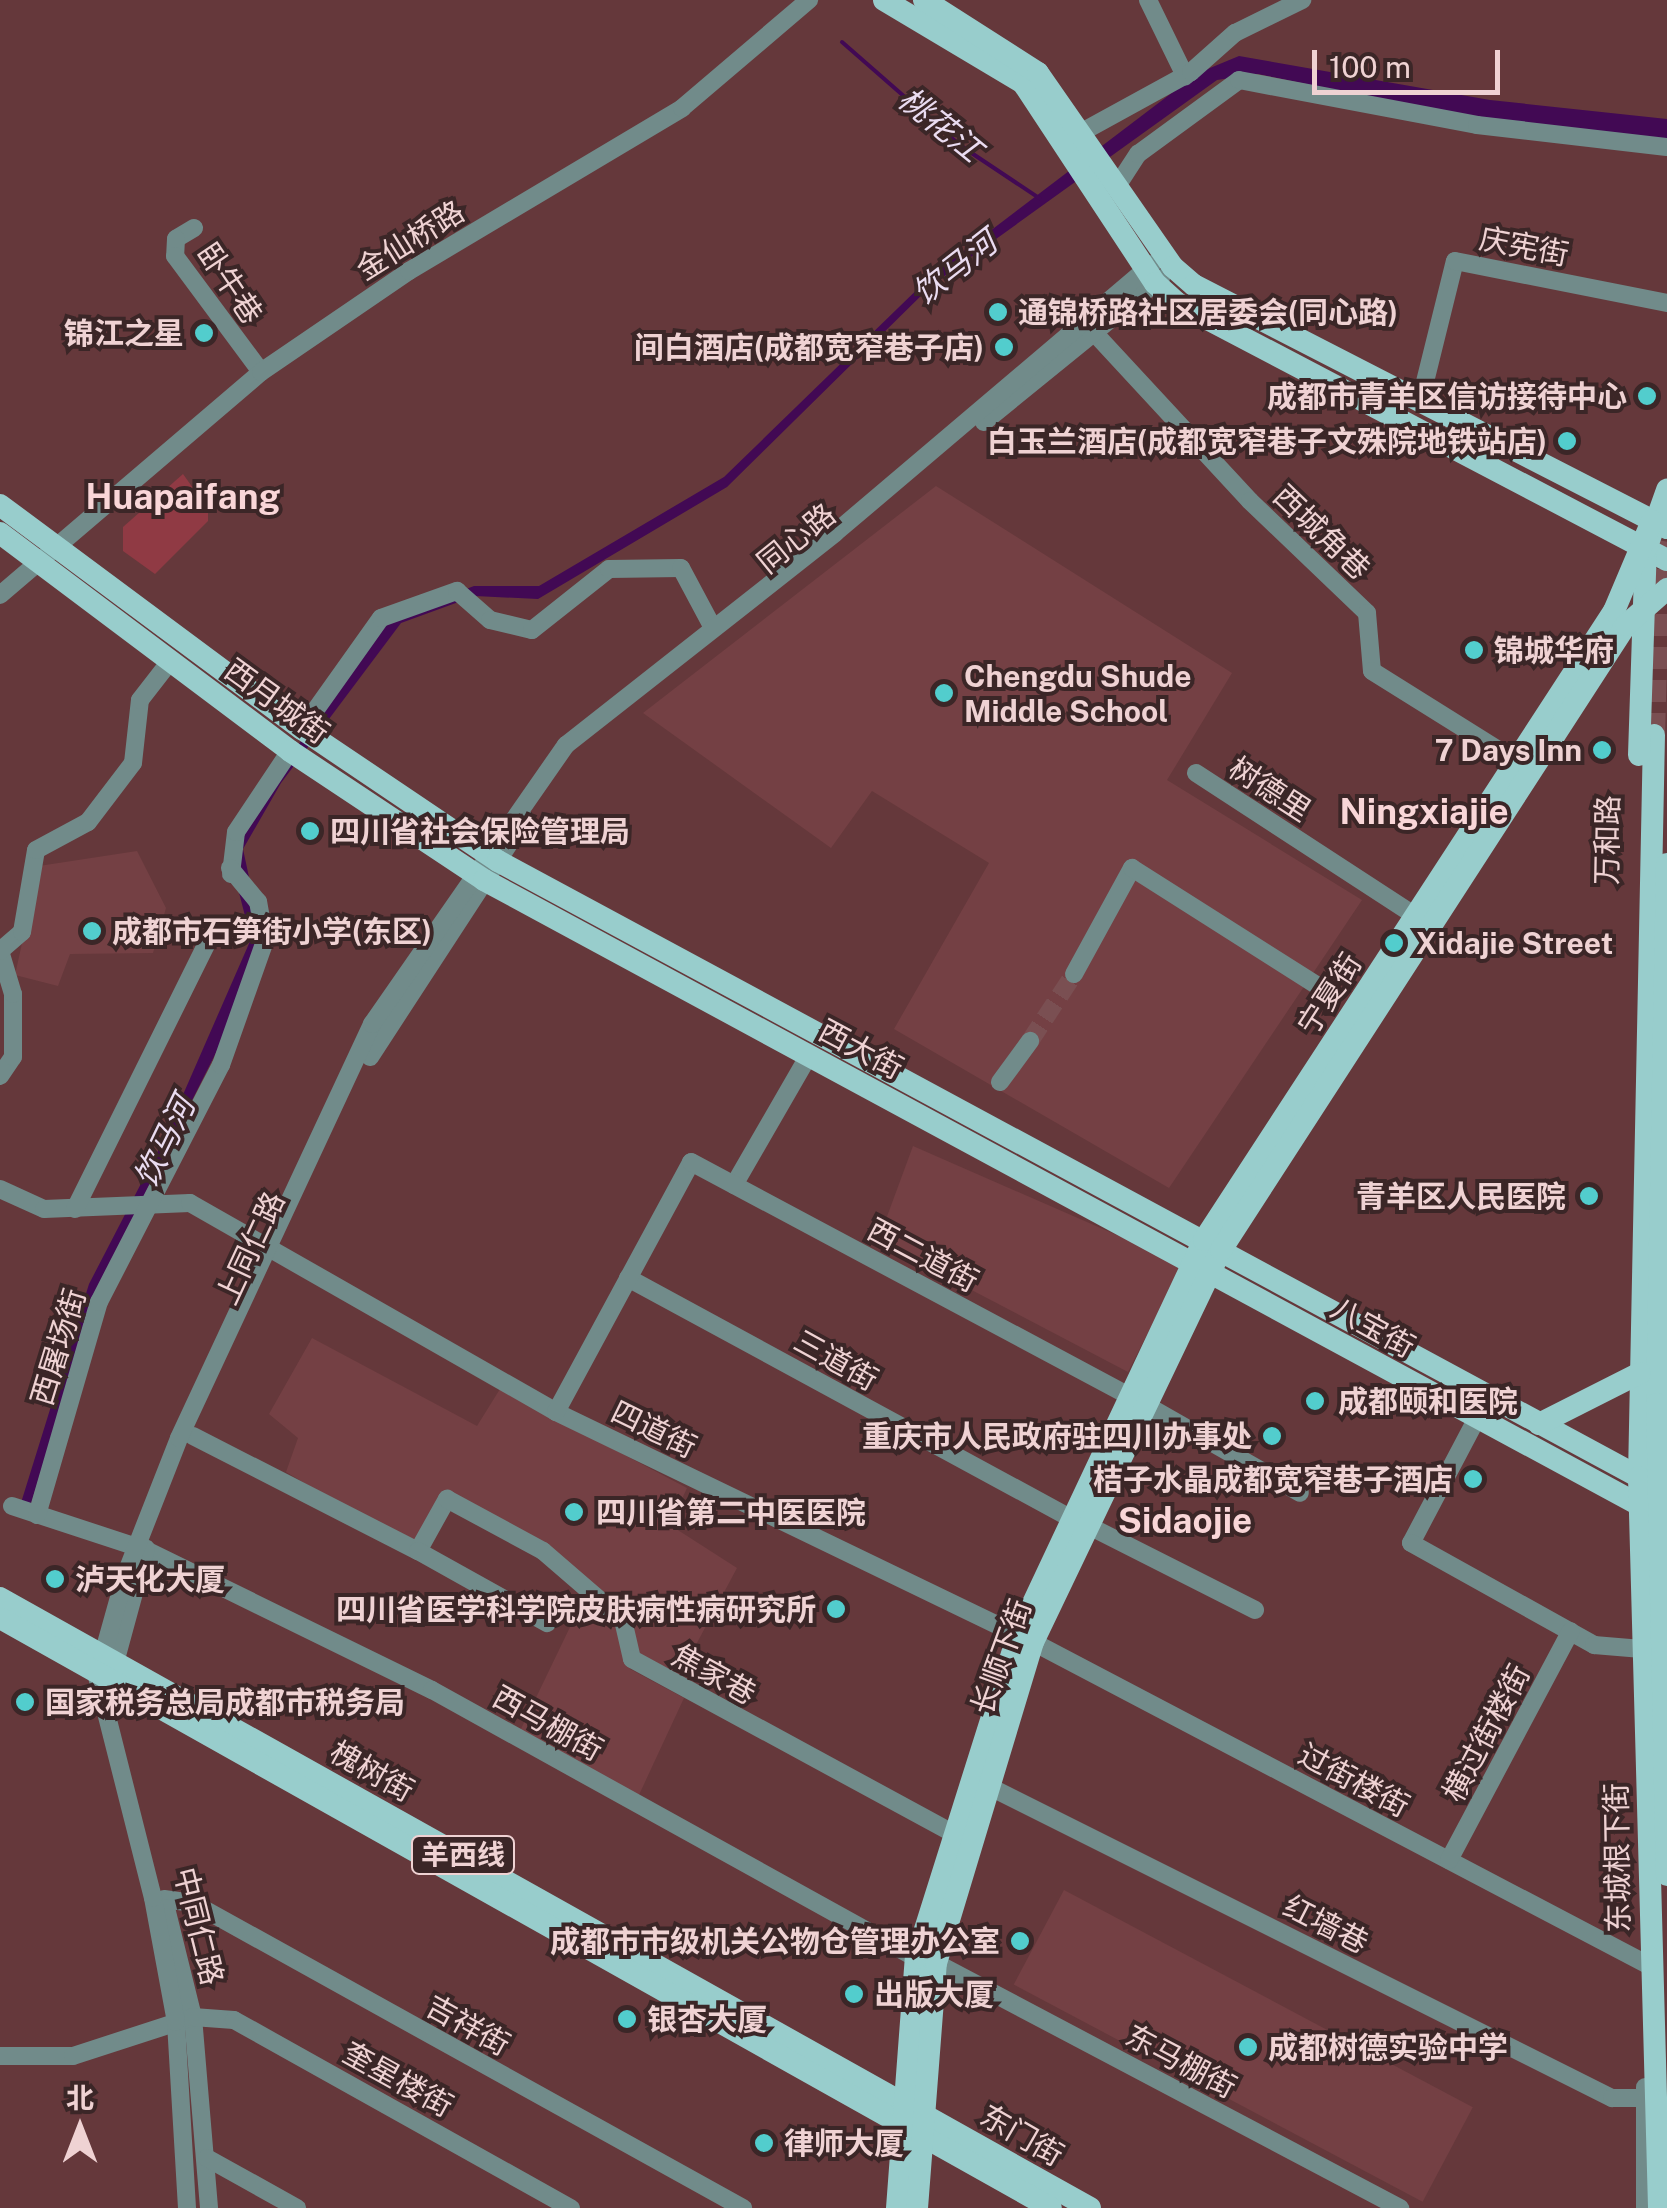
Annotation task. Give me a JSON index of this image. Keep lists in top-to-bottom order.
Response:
{
  "streets": {
    "main road": [
      "西月城街",
      "万和路",
      "宁夏街",
      "西大街",
      "八宝街",
      "长顺下街",
      "槐树街",
      "羊西线",
      "东城根下街",
      "东门街"
    ],
    "street": [
      "金仙桥路",
      "庆宪街",
      "卧牛巷",
      "西城角巷",
      "同心路",
      "树德里",
      "上同仁路",
      "西二道街",
      "西屠场街",
      "三道街",
      "四道街",
      "焦家巷",
      "西马棚街",
      "横过街楼街",
      "过街楼街",
      "红墙巷",
      "中同仁路",
      "吉祥街",
      "东马棚街",
      "奎星楼街"
    ]
  },
  "crossings": [
    ["金仙桥路", "卧牛巷"],
    ["金仙桥路", "西月城街"],
    ["西城角巷", "同心路"],
    ["西城角巷", "宁夏街"],
    ["同心路", "西月城街"],
    ["同心路", "西大街"],
    ["同心路", "上同仁路"],
    ["西月城街", "西大街"],
    ["西月城街", "上同仁路"],
    ["西月城街", "西屠场街"],
    ["树德里", "宁夏街"],
    ["万和路", "宁夏街"],
    ["万和路", "八宝街"],
    ["万和路", "东城根下街"],
    ["宁夏街", "西大街"],
    ["宁夏街", "八宝街"],
    ["宁夏街", "长顺下街"],
    ["西大街", "上同仁路"],
    ["西大街", "八宝街"],
    ["西大街", "长顺下街"],
    ["上同仁路", "四道街"],
    ["上同仁路", "西马棚街"],
    ["上同仁路", "槐树街"],
    ["上同仁路", "中同仁路"],
    ["西二道街", "三道街"],
    ["西二道街", "长顺下街"],
    ["八宝街", "长顺下街"],
    ["八宝街", "东城根下街"],
    ["西屠场街", "四道街"],
    ["三道街", "长顺下街"],
    ["四道街", "长顺下街"],
    ["四道街", "过街楼街"],
    ["长顺下街", "焦家巷"],
    ["长顺下街", "西马棚街"],
    ["长顺下街", "槐树街"],
    ["长顺下街", "过街楼街"],
    ["长顺下街", "红墙巷"],
    ["长顺下街", "东马棚街"],
    ["长顺下街", "东门街"],
    ["西马棚街", "东马棚街"],
    ["横过街楼街", "过街楼街"],
    ["槐树街", "中同仁路"],
    ["槐树街", "东门街"],
    ["过街楼街", "东城根下街"],
    ["东城根下街", "红墙巷"],
    ["中同仁路", "吉祥街"],
    ["中同仁路", "奎星楼街"]
  ],
  "districts": ["Huapaifang", "Ningxiajie", "Sidaojie"],
  "water": ["桃花江", "饮马河"],
  "places": [
    "通锦桥路社区居委会(同心路)",
    "锦江之星",
    "间白酒店(成都宽窄巷子店)",
    "成都市青羊区信访接待中心",
    "白玉兰酒店(成都宽窄巷子文殊院地铁站店)",
    "锦城华府",
    "Chengdu Shude Middle School",
    "7 Days Inn",
    "四川省社会保险管理局",
    "成都市石笋街小学(东区)",
    "Xidajie Street",
    "青羊区人民医院",
    "成都颐和医院",
    "重庆市人民政府驻四川办事处",
    "桔子水晶成都宽窄巷子酒店",
    "四川省第二中医医院",
    "泸天化大厦",
    "四川省医学科学院皮肤病性病研究所",
    "国家税务总局成都市税务局",
    "成都市市级机关公物仓管理办公室",
    "出版大厦",
    "银杏大厦",
    "成都树德实验中学",
    "律师大厦"
  ],
  "scale_bar": "100 m",
  "north": "top"
}
